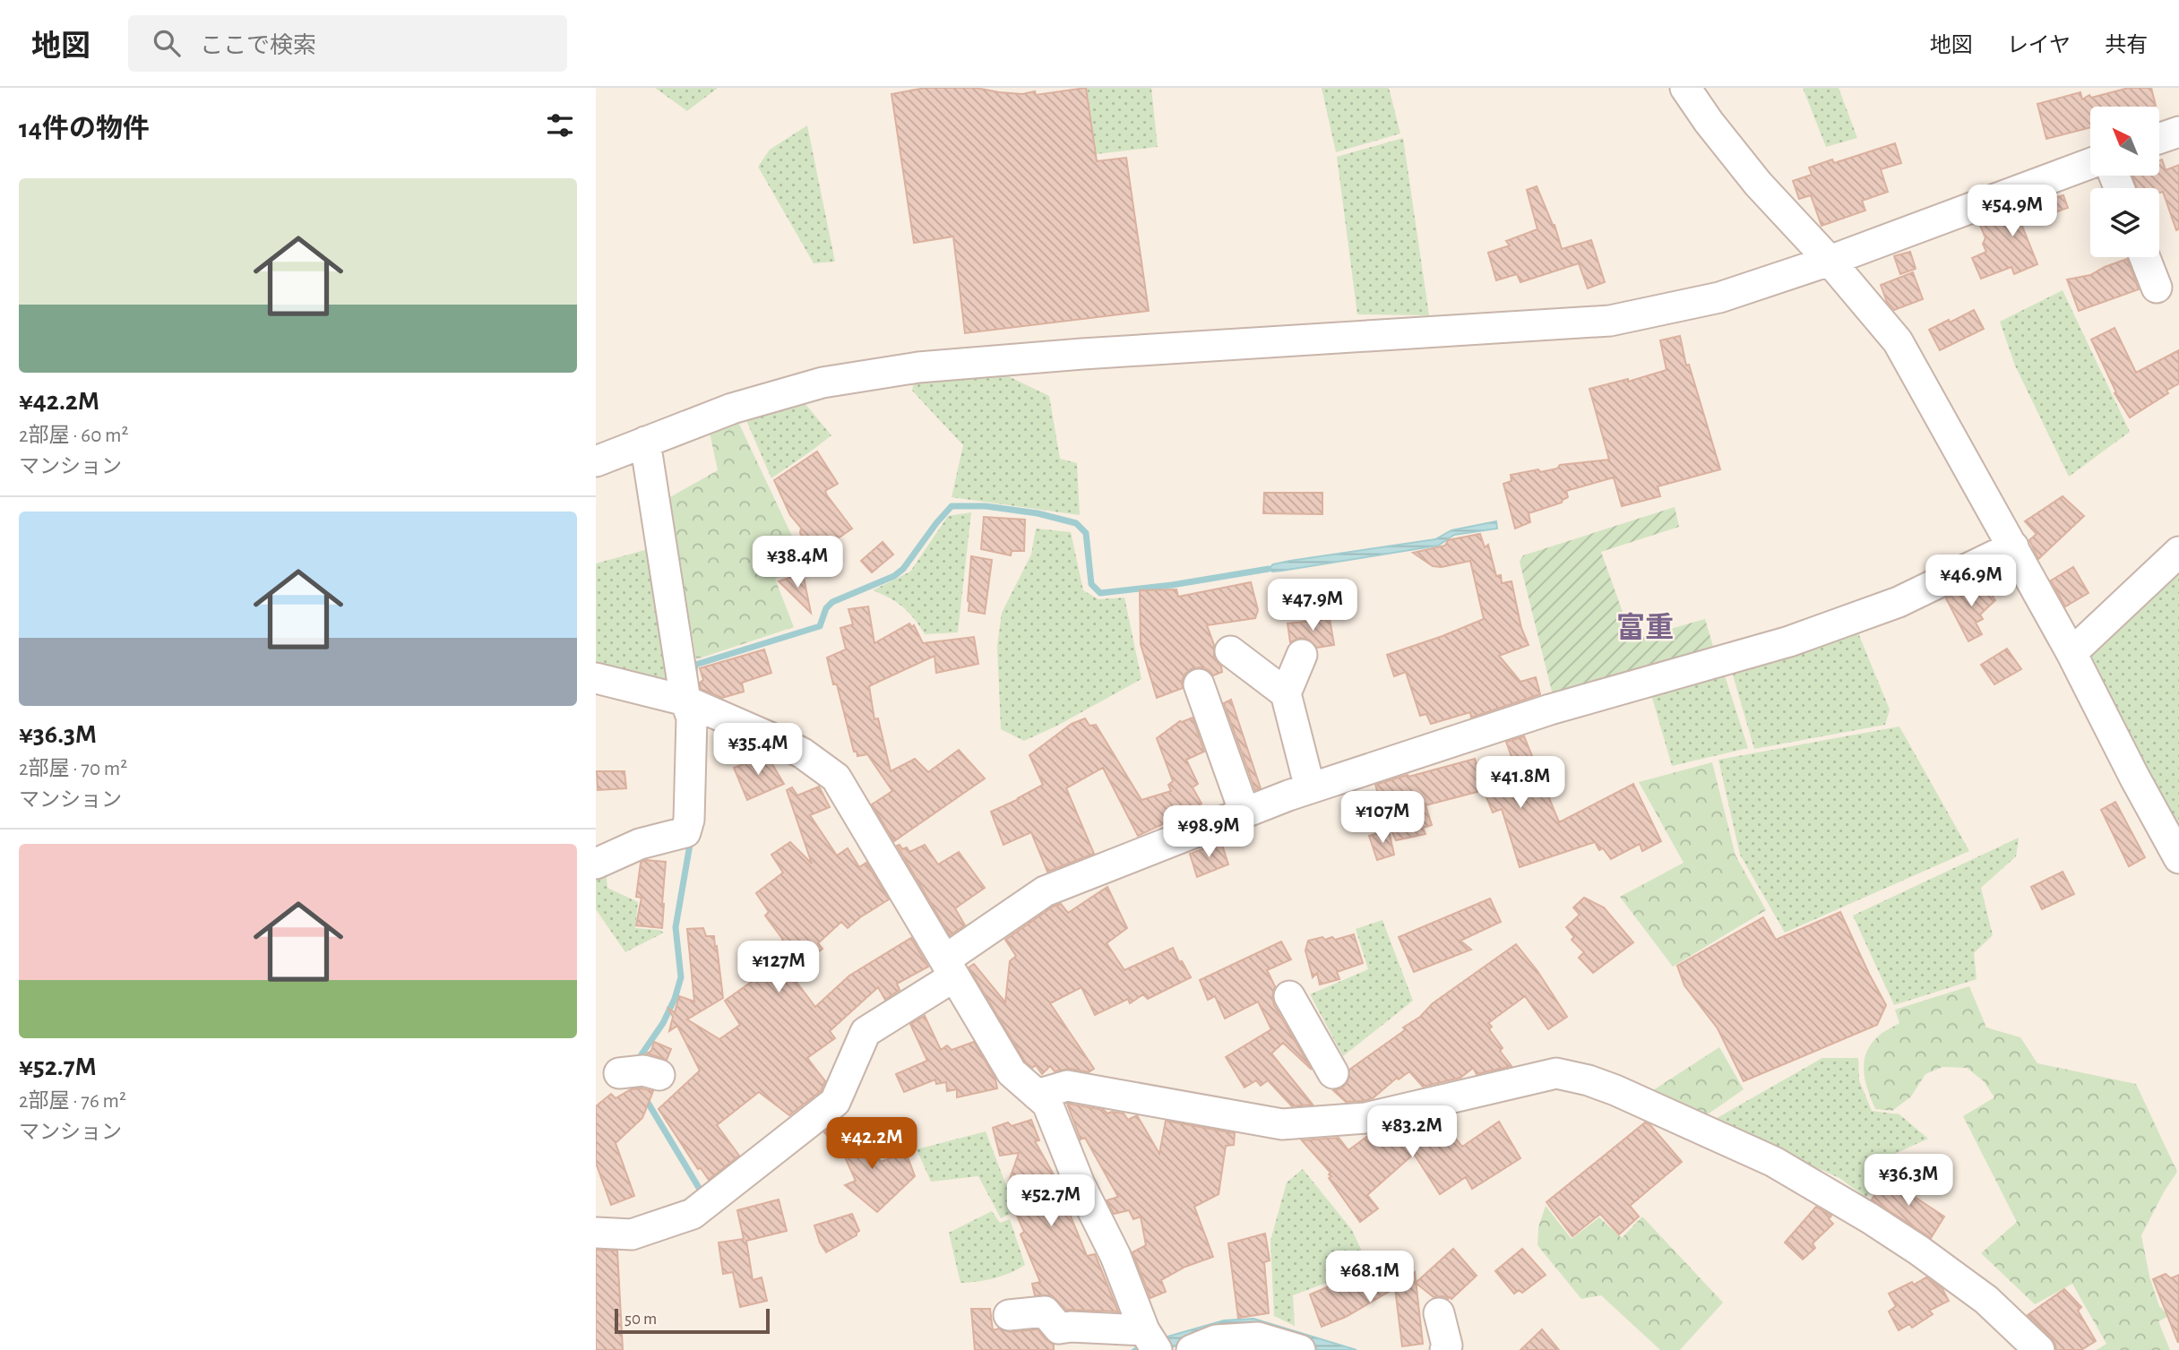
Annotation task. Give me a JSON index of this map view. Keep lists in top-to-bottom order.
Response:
{
  "districts": ["富重"],
  "scale_bar": "50 m",
  "north": "top left",
  "page": {
    "header": "地図",
    "search": "ここで検索",
    "nav": ["地図", "レイヤ", "共有"],
    "heading": "14件の物件",
    "list": [
      {
        "name": "¥42.2M",
        "note": "2部屋 · 60 m² · マンション"
      },
      {
        "name": "¥36.3M",
        "note": "2部屋 · 70 m² · マンション"
      },
      {
        "name": "¥52.7M",
        "note": "2部屋 · 76 m² · マンション"
      }
    ],
    "price": [
      "¥54.9M",
      "¥38.4M",
      "¥46.9M",
      "¥47.9M",
      "¥35.4M",
      "¥41.8M",
      "¥107M",
      "¥98.9M",
      "¥127M",
      "¥83.2M",
      "¥42.2M",
      "¥36.3M",
      "¥52.7M",
      "¥68.1M"
    ],
    "scale": "50 m"
  }
}
